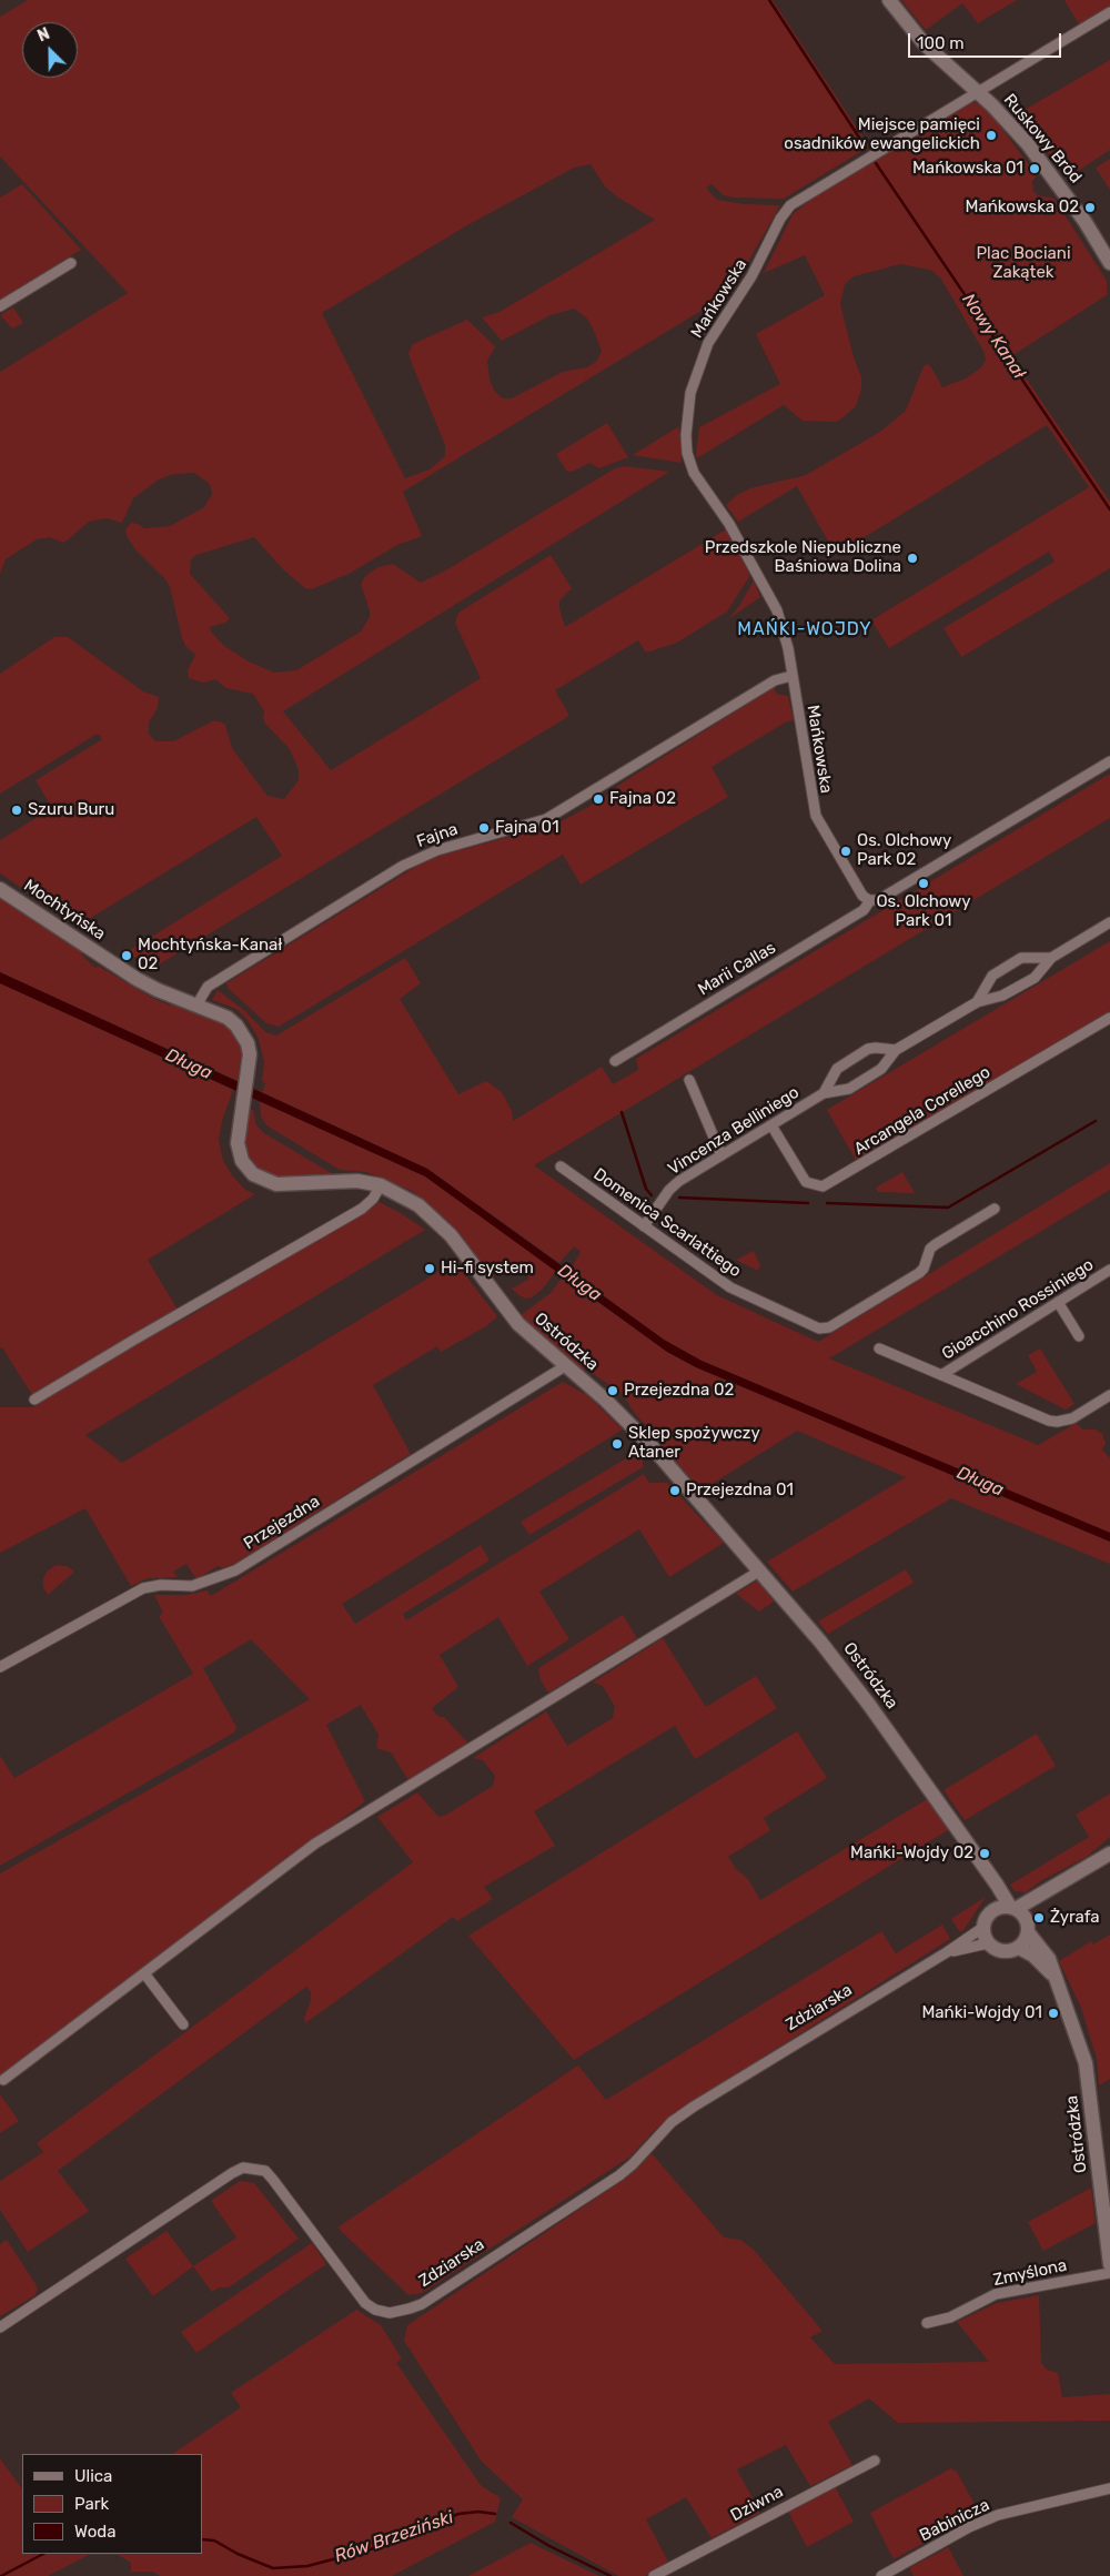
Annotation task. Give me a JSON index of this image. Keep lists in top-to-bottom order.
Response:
{
  "streets": {
    "street": [
      "Ruskowy Bród",
      "Mańkowska",
      "Fajna",
      "Mochtyńska",
      "Marii Callas",
      "Arcangela Corellego",
      "Vincenza Belliniego",
      "Domenica Scarlattiego",
      "Gioacchino Rossiniego",
      "Ostródzka",
      "Przejezdna",
      "Zdziarska",
      "Zmyślona",
      "Dziwna",
      "Babinicza"
    ]
  },
  "crossings": [
    ["Ruskowy Bród", "Mańkowska"],
    ["Mańkowska", "Fajna"],
    ["Mańkowska", "Marii Callas"],
    ["Fajna", "Mochtyńska"],
    ["Mochtyńska", "Ostródzka"],
    ["Arcangela Corellego", "Vincenza Belliniego"],
    ["Vincenza Belliniego", "Domenica Scarlattiego"],
    ["Ostródzka", "Przejezdna"],
    ["Ostródzka", "Zdziarska"]
  ],
  "districts": ["MAŃKI-WOJDY"],
  "water": ["Nowy Kanał", "Długa", "Rów Brzeziński"],
  "parks": ["Plac Bociani Zakątek"],
  "places": [
    "Miejsce pamięci osadników ewangelickich",
    "Mańkowska 01",
    "Mańkowska 02",
    "Przedszkole Niepubliczne Baśniowa Dolina",
    "Fajna 02",
    "Szuru Buru",
    "Fajna 01",
    "Os. Olchowy Park 02",
    "Os. Olchowy Park 01",
    "Mochtyńska-Kanał 02",
    "Hi-fi system",
    "Przejezdna 02",
    "Sklep spożywczy Ataner",
    "Przejezdna 01",
    "Mańki-Wojdy 02",
    "Żyrafa",
    "Mańki-Wojdy 01"
  ],
  "legend": ["Ulica", "Park", "Woda"],
  "scale_bar": "100 m",
  "north": "top left"
}
